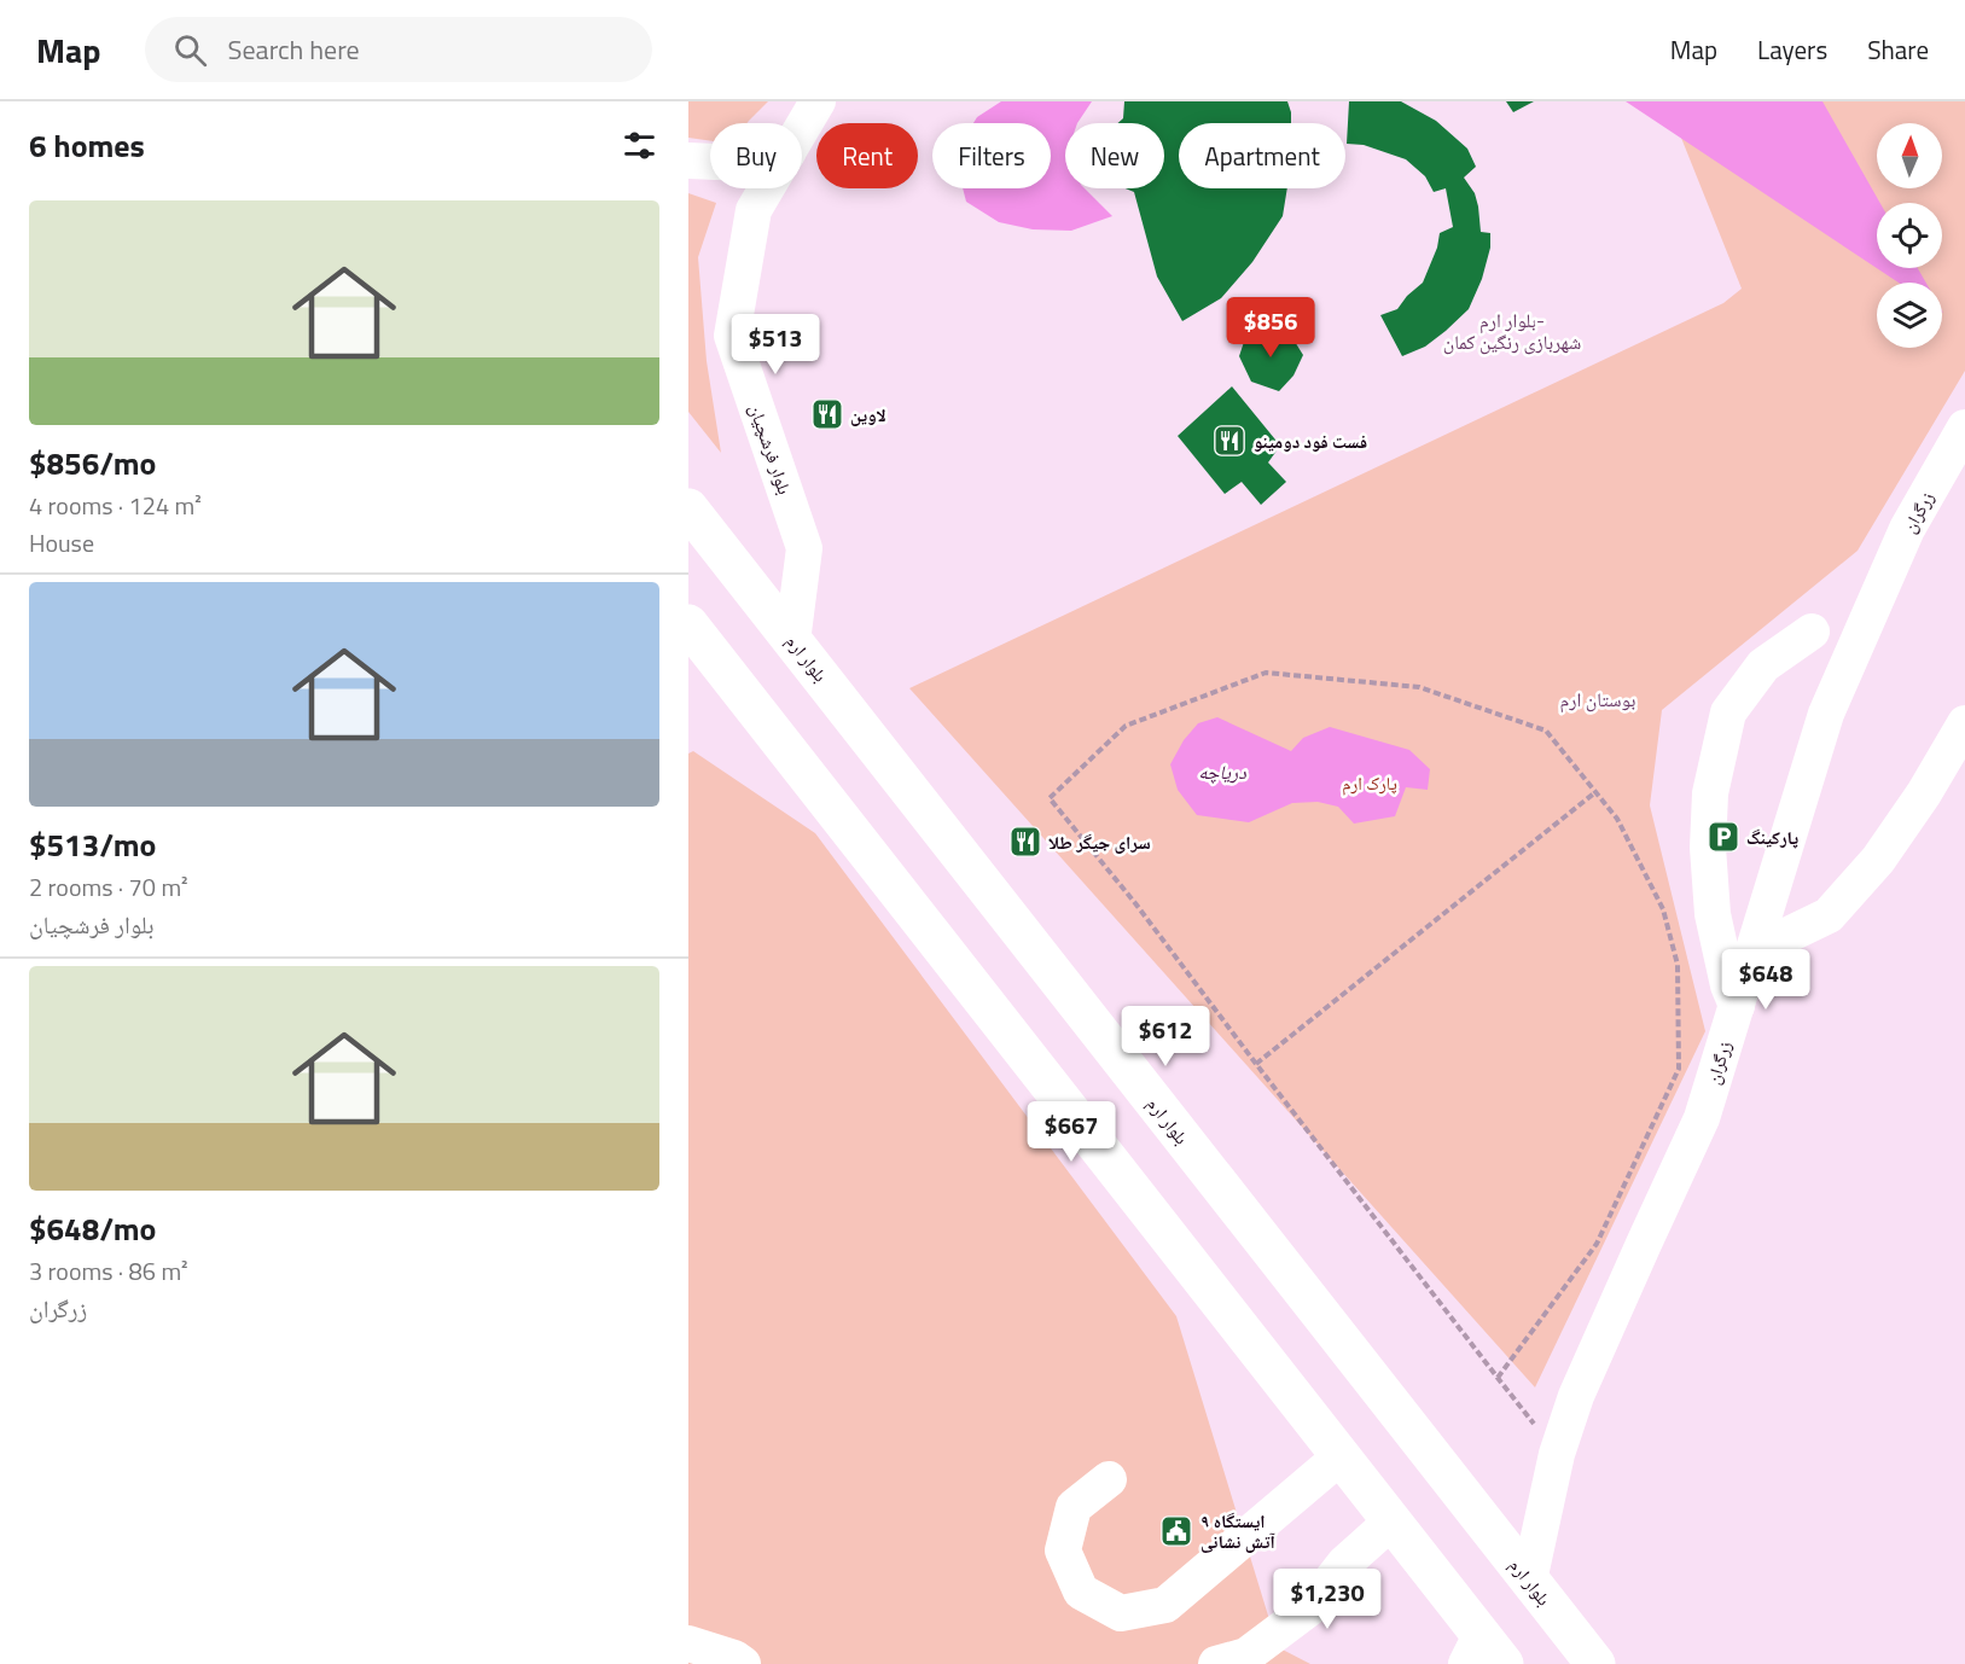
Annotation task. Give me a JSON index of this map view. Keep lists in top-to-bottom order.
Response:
{
  "streets": {
    "main road": ["بلوار ارم"],
    "street": ["بلوار فرشچیان", "زرگران"]
  },
  "crossings": [
    ["بلوار فرشچیان", "بلوار ارم"],
    ["زرگران", "بلوار ارم"]
  ],
  "districts": ["بلوار ارم- شهربازی رنگین کمان", "بوستان ارم"],
  "water": ["دریاچه"],
  "parks": ["پارک ارم"],
  "places": {
    "restaurant": ["لاوین", "فست فود دومینو", "سرای جیگر طلا"],
    "parking": ["پارکینگ"],
    "public building": ["ایستگاه ۹ آتش نشانی"]
  },
  "north": "top",
  "page": {
    "header": "Map",
    "search": "Search here",
    "nav": ["Map", "Layers", "Share"],
    "heading": "6 homes",
    "chip": [
      "Buy",
      "Rent",
      "Filters",
      "New",
      "Apartment"
    ],
    "list": [
      {
        "name": "$856/mo",
        "note": "4 rooms · 124 m² · House"
      },
      {
        "name": "$513/mo",
        "note": "2 rooms · 70 m² · بلوار فرشچیان"
      },
      {
        "name": "$648/mo",
        "note": "3 rooms · 86 m² · زرگران"
      }
    ],
    "price": [
      "$856",
      "$513",
      "$648",
      "$612",
      "$667",
      "$1,230"
    ]
  }
}
